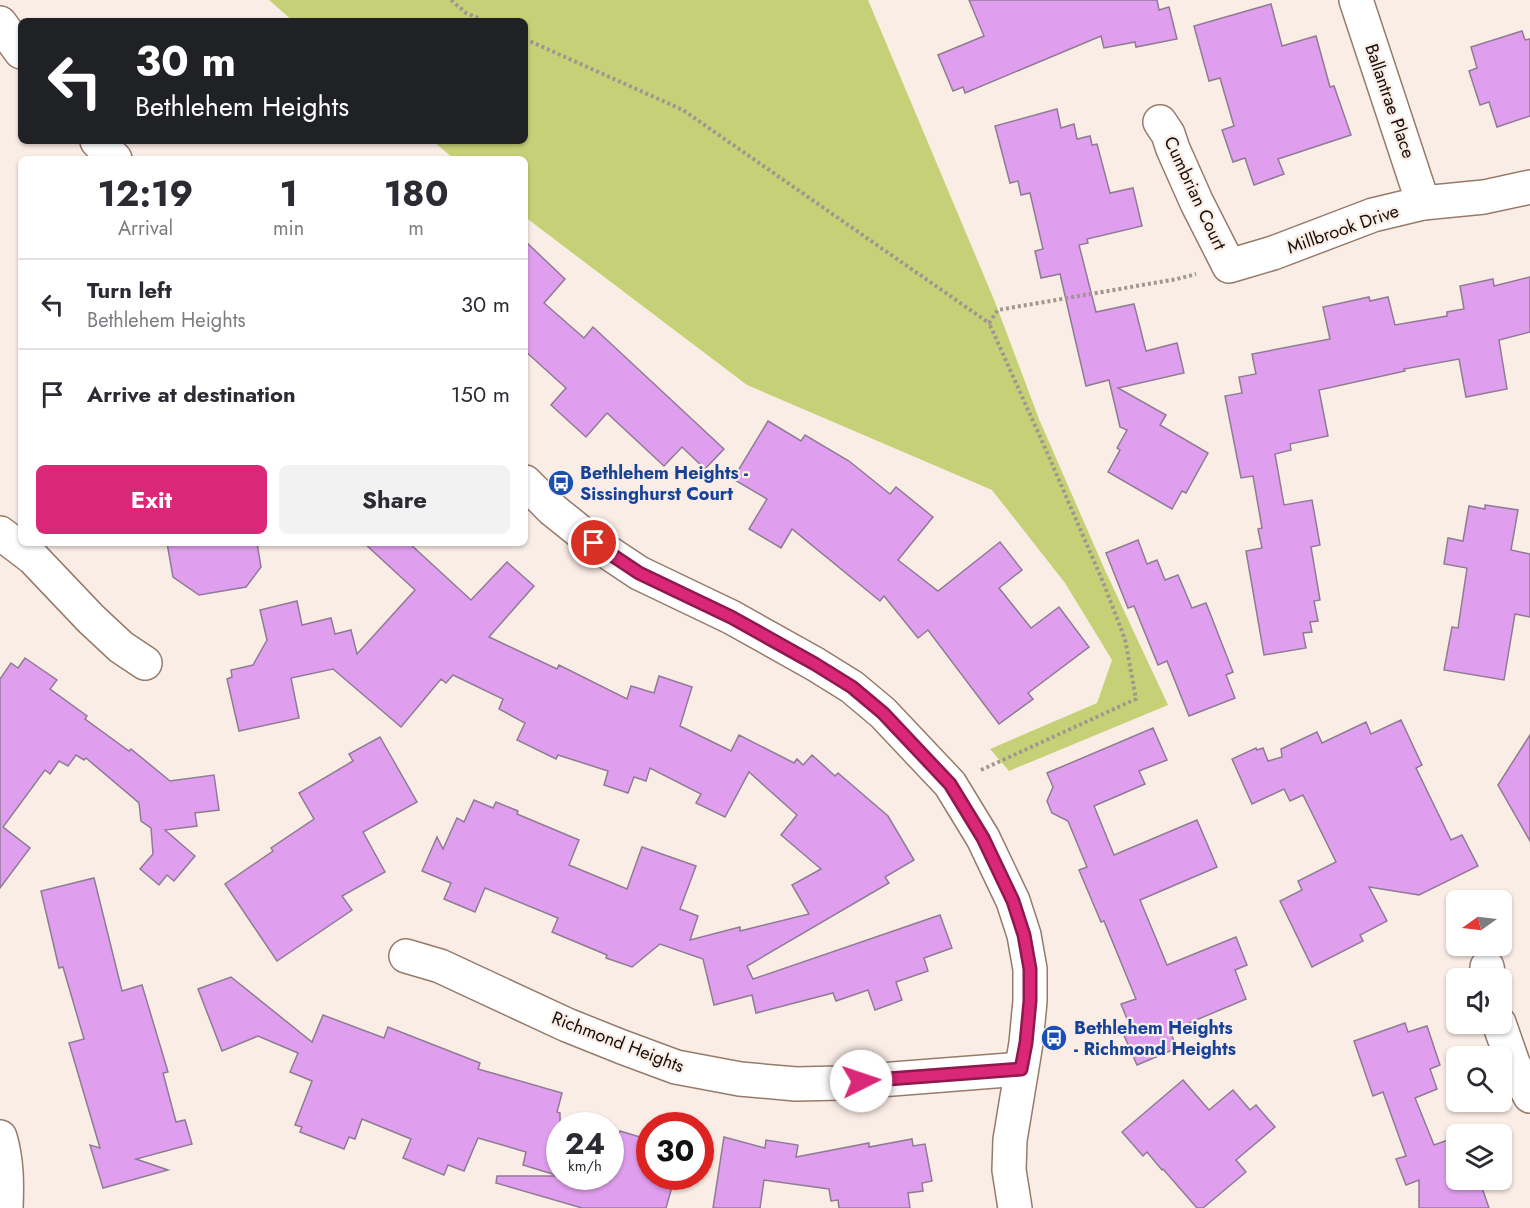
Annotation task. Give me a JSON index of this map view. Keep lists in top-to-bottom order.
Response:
{
  "streets": {
    "street": [
      "Ballantrae Place",
      "Cumbrian Court",
      "Millbrook Drive",
      "Richmond Heights"
    ]
  },
  "crossings": [
    ["Ballantrae Place", "Millbrook Drive"],
    ["Cumbrian Court", "Millbrook Drive"]
  ],
  "places": {
    "bus stop": ["Bethlehem Heights - Sissinghurst Court", "Bethlehem Heights - Richmond Heights"]
  },
  "north": "left",
  "page": {
    "turn": ["30 m", "Bethlehem Heights"],
    "eta": [
      "12:19",
      "Arrival",
      "1",
      "min",
      "180",
      "m"
    ],
    "list": [
      {
        "name": "Turn left",
        "note": "Bethlehem Heights",
        "value": "30 m"
      },
      {
        "name": "Arrive at destination",
        "value": "150 m"
      }
    ],
    "buttons": ["Exit", "Share"],
    "speed": "24 km/h",
    "limit": "30"
  }
}
